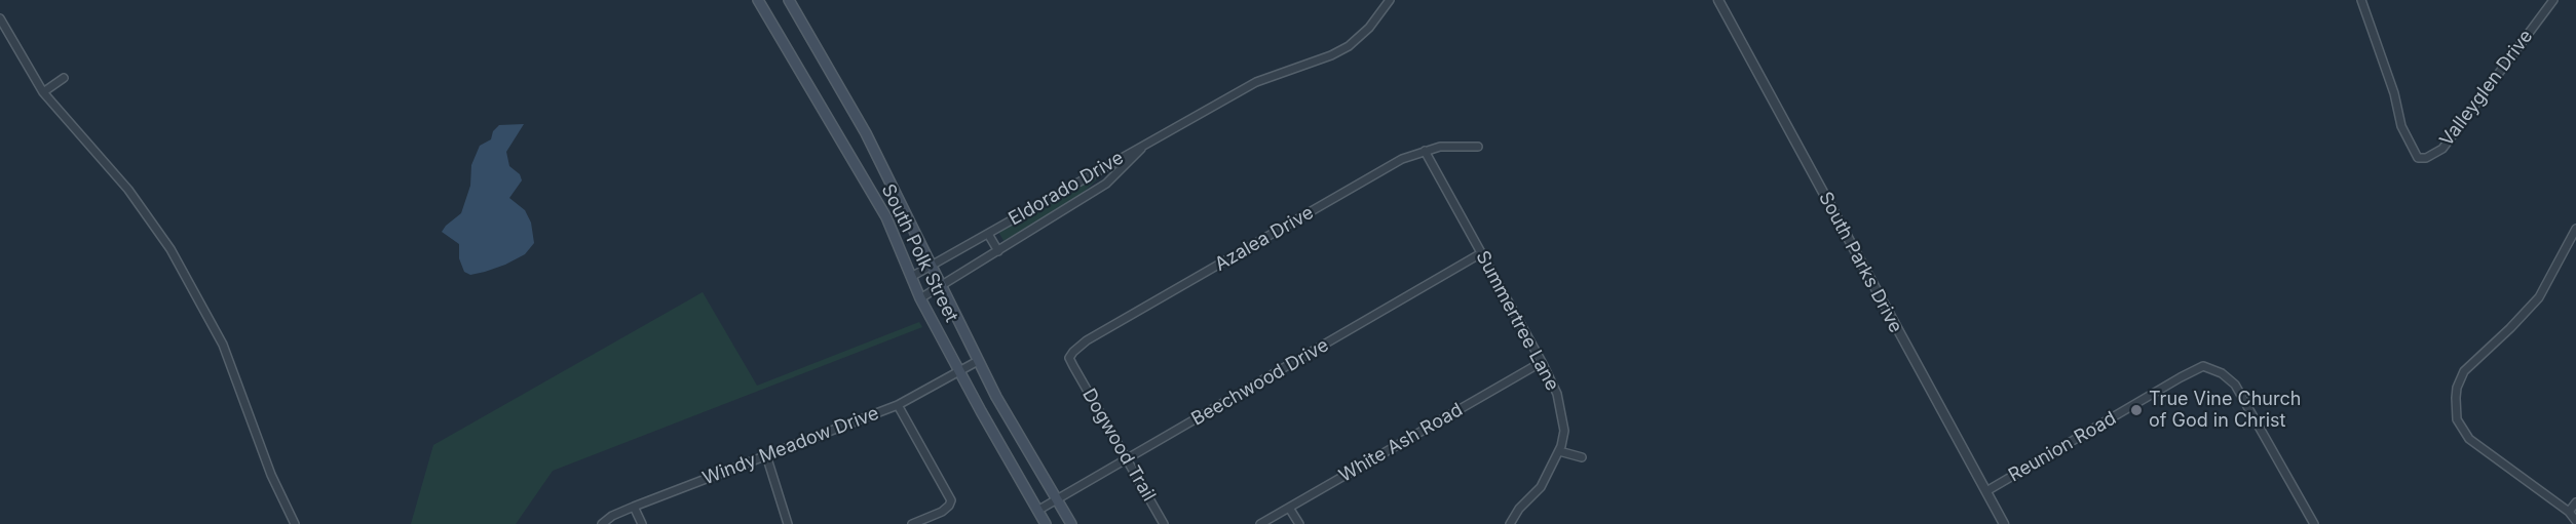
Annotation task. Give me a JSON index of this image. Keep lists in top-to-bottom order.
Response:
{
  "streets": {
    "main road": ["South Polk Street"],
    "street": [
      "Valleyglen Drive",
      "Eldorado Drive",
      "Azalea Drive",
      "South Parks Drive",
      "Summertree Lane",
      "Beechwood Drive",
      "White Ash Road",
      "Dogwood Trail",
      "Windy Meadow Drive",
      "Reunion Road"
    ]
  },
  "crossings": [
    ["Eldorado Drive", "South Polk Street"],
    ["Azalea Drive", "Summertree Lane"],
    ["Azalea Drive", "Dogwood Trail"],
    ["South Polk Street", "Beechwood Drive"],
    ["South Polk Street", "Windy Meadow Drive"],
    ["South Parks Drive", "Reunion Road"],
    ["Summertree Lane", "Beechwood Drive"],
    ["Summertree Lane", "White Ash Road"],
    ["Beechwood Drive", "Dogwood Trail"]
  ],
  "places": ["True Vine Church of God in Christ"]
}
